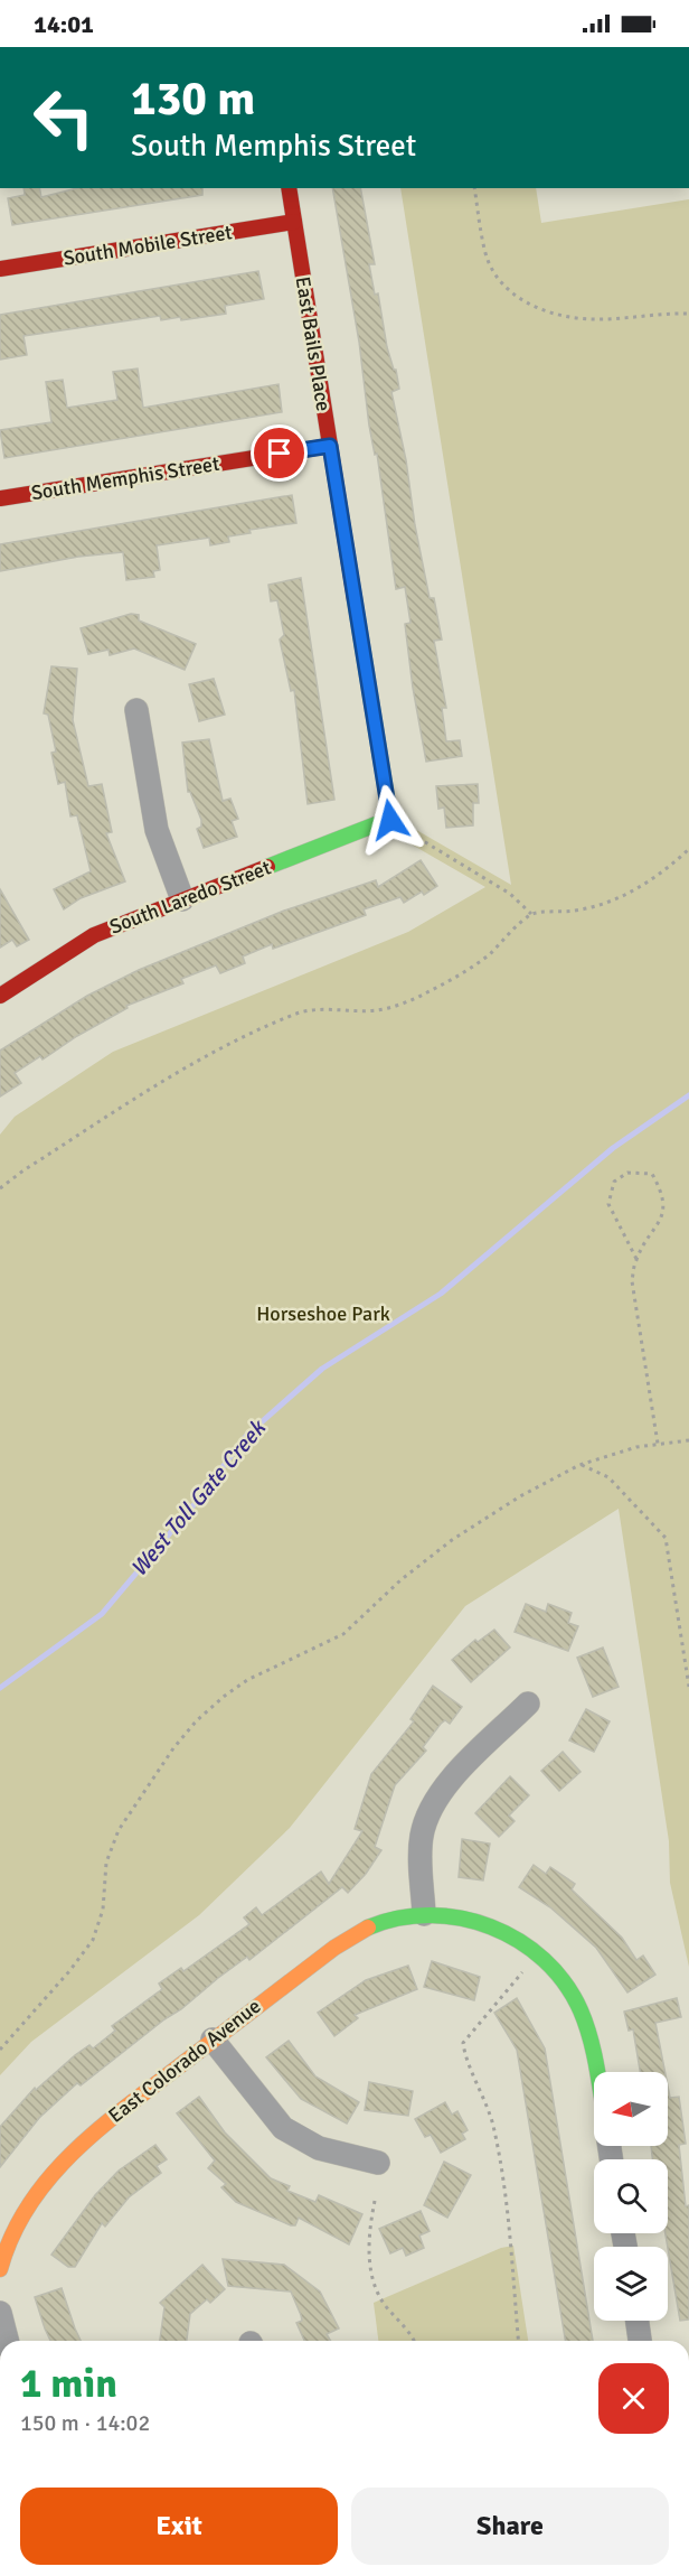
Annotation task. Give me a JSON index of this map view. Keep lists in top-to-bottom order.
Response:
{
  "streets": {
    "street": [
      "South Mobile Street",
      "East Bails Place",
      "South Memphis Street",
      "South Laredo Street",
      "East Colorado Avenue"
    ]
  },
  "crossings": [
    ["South Mobile Street", "East Bails Place"],
    ["East Bails Place", "South Memphis Street"],
    ["East Bails Place", "South Laredo Street"]
  ],
  "water": ["West Toll Gate Creek"],
  "parks": ["Horseshoe Park"],
  "north": "left",
  "page": {
    "status": "14:01",
    "turn": ["130 m", "South Memphis Street"],
    "heading": ["1 min", "150 m · 14:02"],
    "buttons": ["Exit", "Share"]
  }
}
